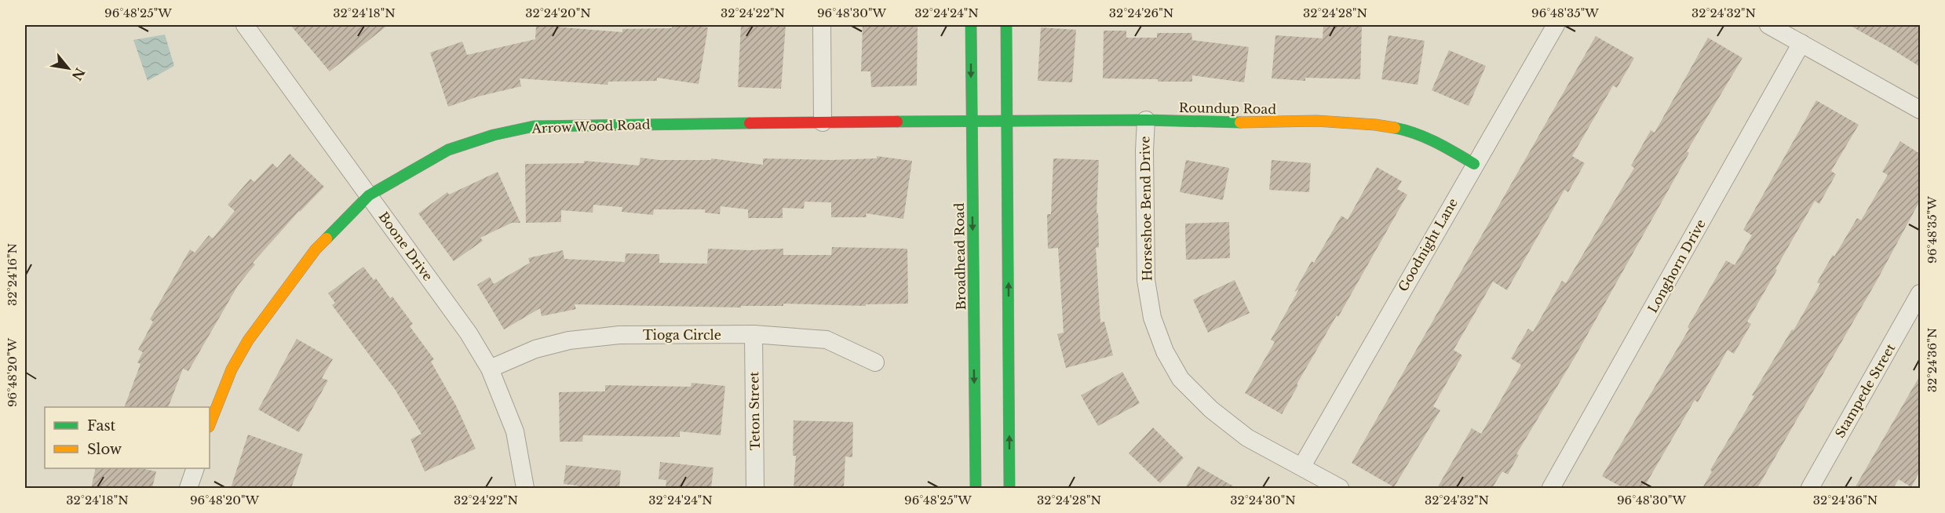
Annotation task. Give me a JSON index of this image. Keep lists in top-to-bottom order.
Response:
{
  "streets": {
    "street": [
      "Roundup Road",
      "Arrow Wood Road",
      "Horseshoe Bend Drive",
      "Goodnight Lane",
      "Boone Drive",
      "Broadhead Road",
      "Longhorn Drive",
      "Tioga Circle",
      "Stampede Street",
      "Teton Street"
    ]
  },
  "crossings": [
    ["Roundup Road", "Arrow Wood Road"],
    ["Roundup Road", "Horseshoe Bend Drive"],
    ["Roundup Road", "Goodnight Lane"],
    ["Roundup Road", "Broadhead Road"],
    ["Arrow Wood Road", "Boone Drive"],
    ["Arrow Wood Road", "Broadhead Road"],
    ["Horseshoe Bend Drive", "Goodnight Lane"],
    ["Boone Drive", "Tioga Circle"],
    ["Tioga Circle", "Teton Street"]
  ],
  "legend": ["Fast", "Slow"],
  "north": "bottom right",
  "coordinates": [
    "96°48'25\"W",
    "32°24'18\"N",
    "32°24'20\"N",
    "32°24'22\"N",
    "96°48'30\"W",
    "32°24'24\"N",
    "32°24'26\"N",
    "32°24'28\"N",
    "96°48'35\"W",
    "32°24'32\"N",
    "32°24'16\"N",
    "32°24'36\"N",
    "96°48'20\"W",
    "32°24'30\"N"
  ]
}
